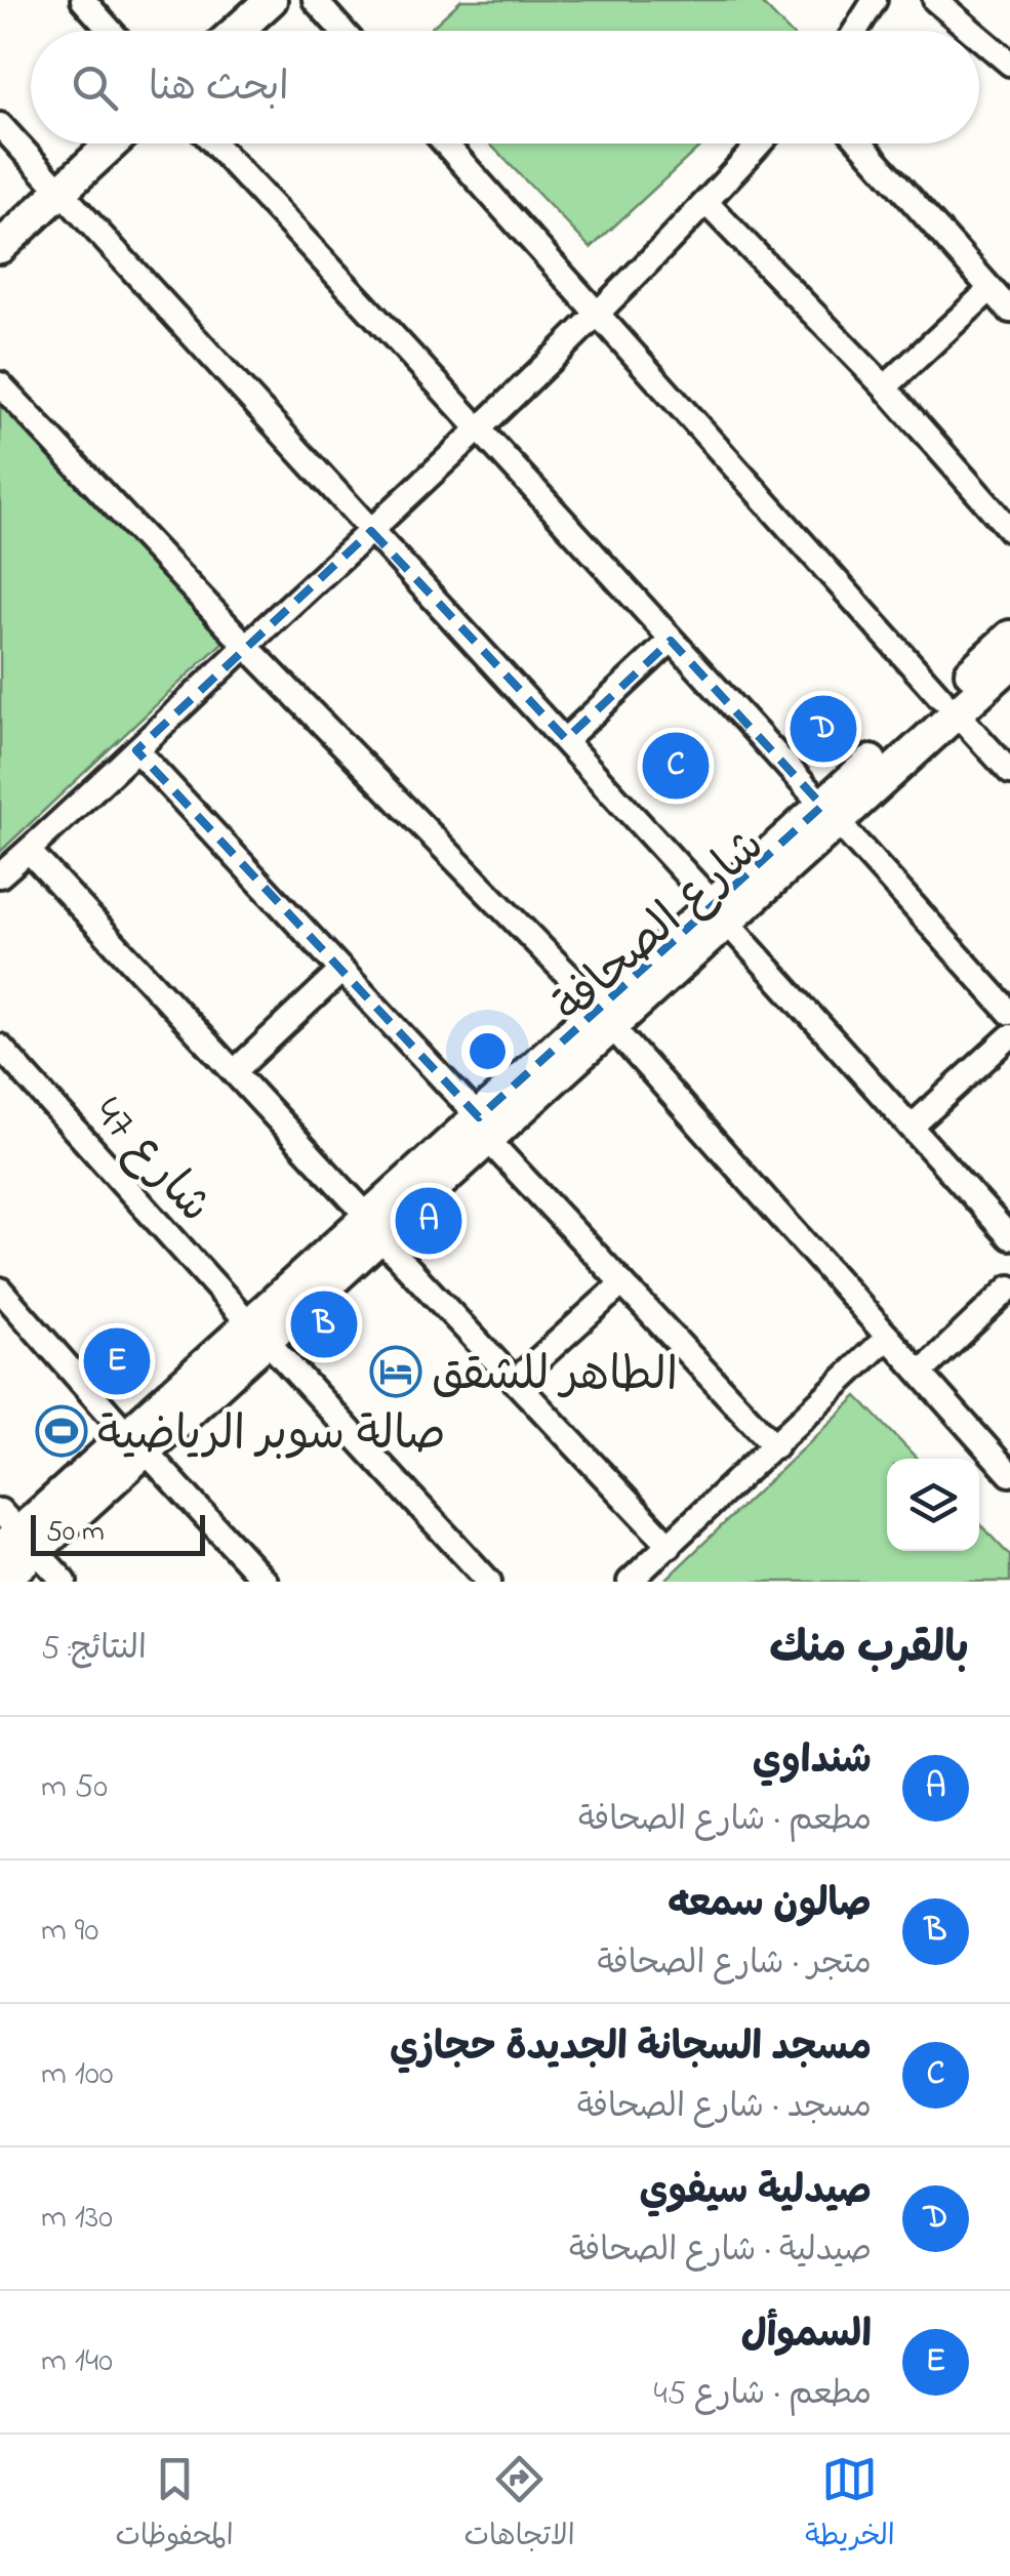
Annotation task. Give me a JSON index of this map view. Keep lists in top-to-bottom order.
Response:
{
  "streets": {
    "main road": ["شارع الصحافة"],
    "street": ["شارع 47"]
  },
  "crossings": [
    ["شارع الصحافة", "شارع 47"]
  ],
  "places": {
    "hotel": ["الطاهر للشقق"],
    "sports": ["صالة سوبر الرياضية"]
  },
  "scale_bar": "50 m",
  "page": {
    "search": "ابحث هنا",
    "pins": [
      "D",
      "C",
      "A",
      "B",
      "E"
    ],
    "scale": "50 m",
    "heading": ["بالقرب منك", "النتائج: 5"],
    "list": [
      {
        "mark": "A",
        "name": "شنداوي",
        "note": "مطعم · شارع الصحافة",
        "value": "50 m"
      },
      {
        "mark": "B",
        "name": "صالون سمعه",
        "note": "متجر · شارع الصحافة",
        "value": "90 m"
      },
      {
        "mark": "C",
        "name": "مسجد السجانة الجديدة حجازي",
        "note": "مسجد · شارع الصحافة",
        "value": "100 m"
      },
      {
        "mark": "D",
        "name": "صيدلية سيفوي",
        "note": "صيدلية · شارع الصحافة",
        "value": "130 m"
      },
      {
        "mark": "E",
        "name": "السموأل",
        "note": "مطعم · شارع 45",
        "value": "140 m"
      }
    ],
    "nav": ["الخريطة", "الاتجاهات", "المحفوظات"]
  }
}
